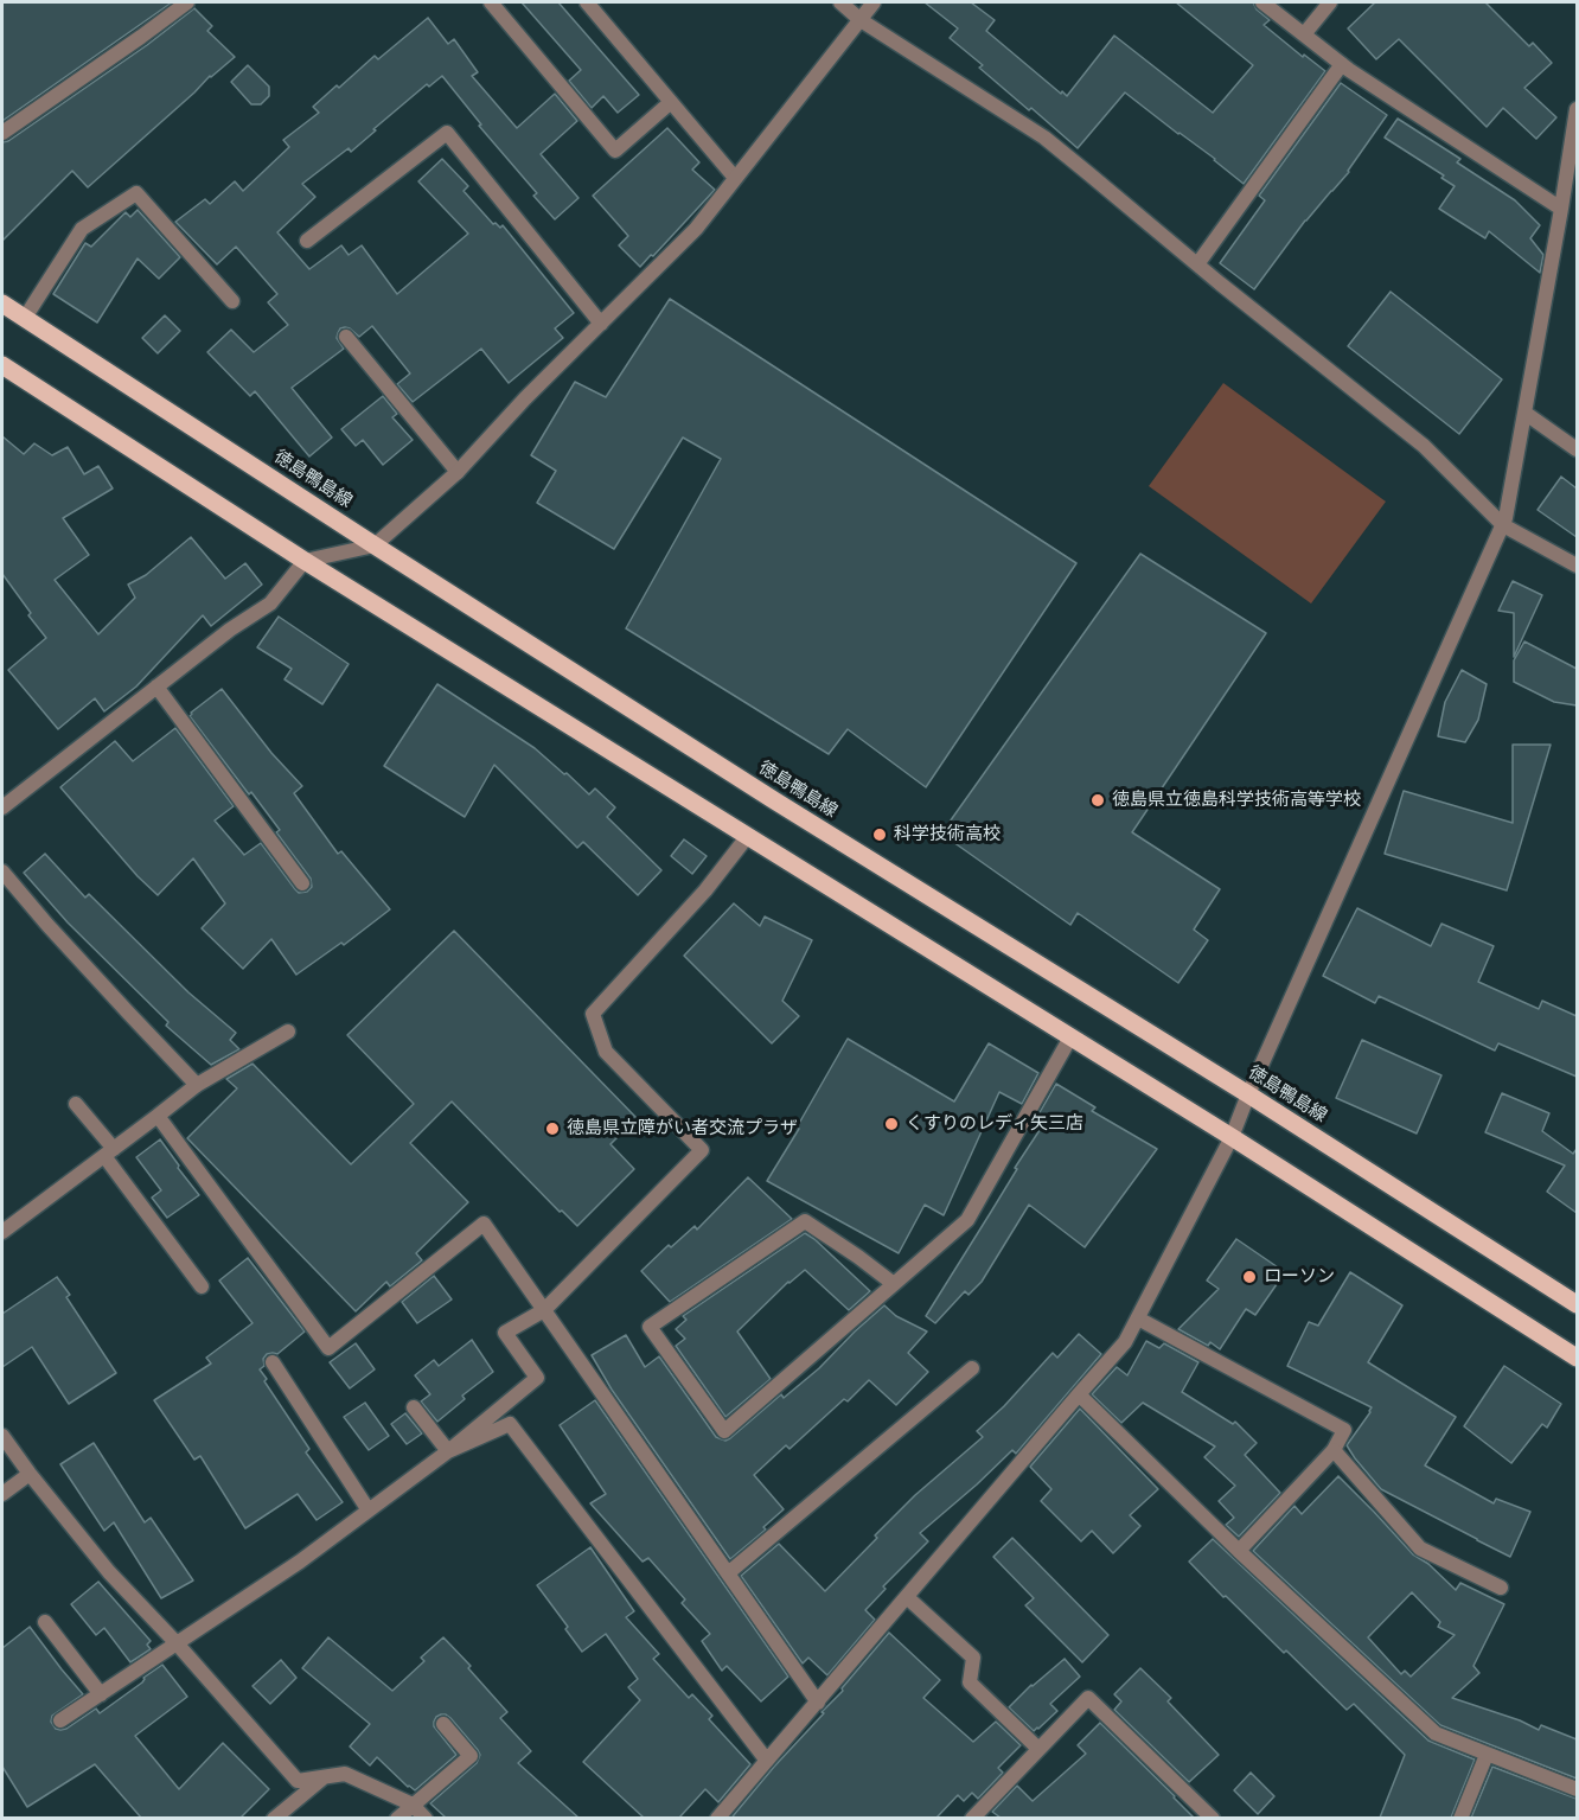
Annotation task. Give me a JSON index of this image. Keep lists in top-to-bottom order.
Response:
{
  "streets": {
    "main road": ["徳島鴨島線"]
  },
  "places": [
    "徳島県立徳島科学技術高等学校",
    "科学技術高校",
    "くすりのレディ矢三店",
    "徳島県立障がい者交流プラザ",
    "ローソン"
  ]
}
